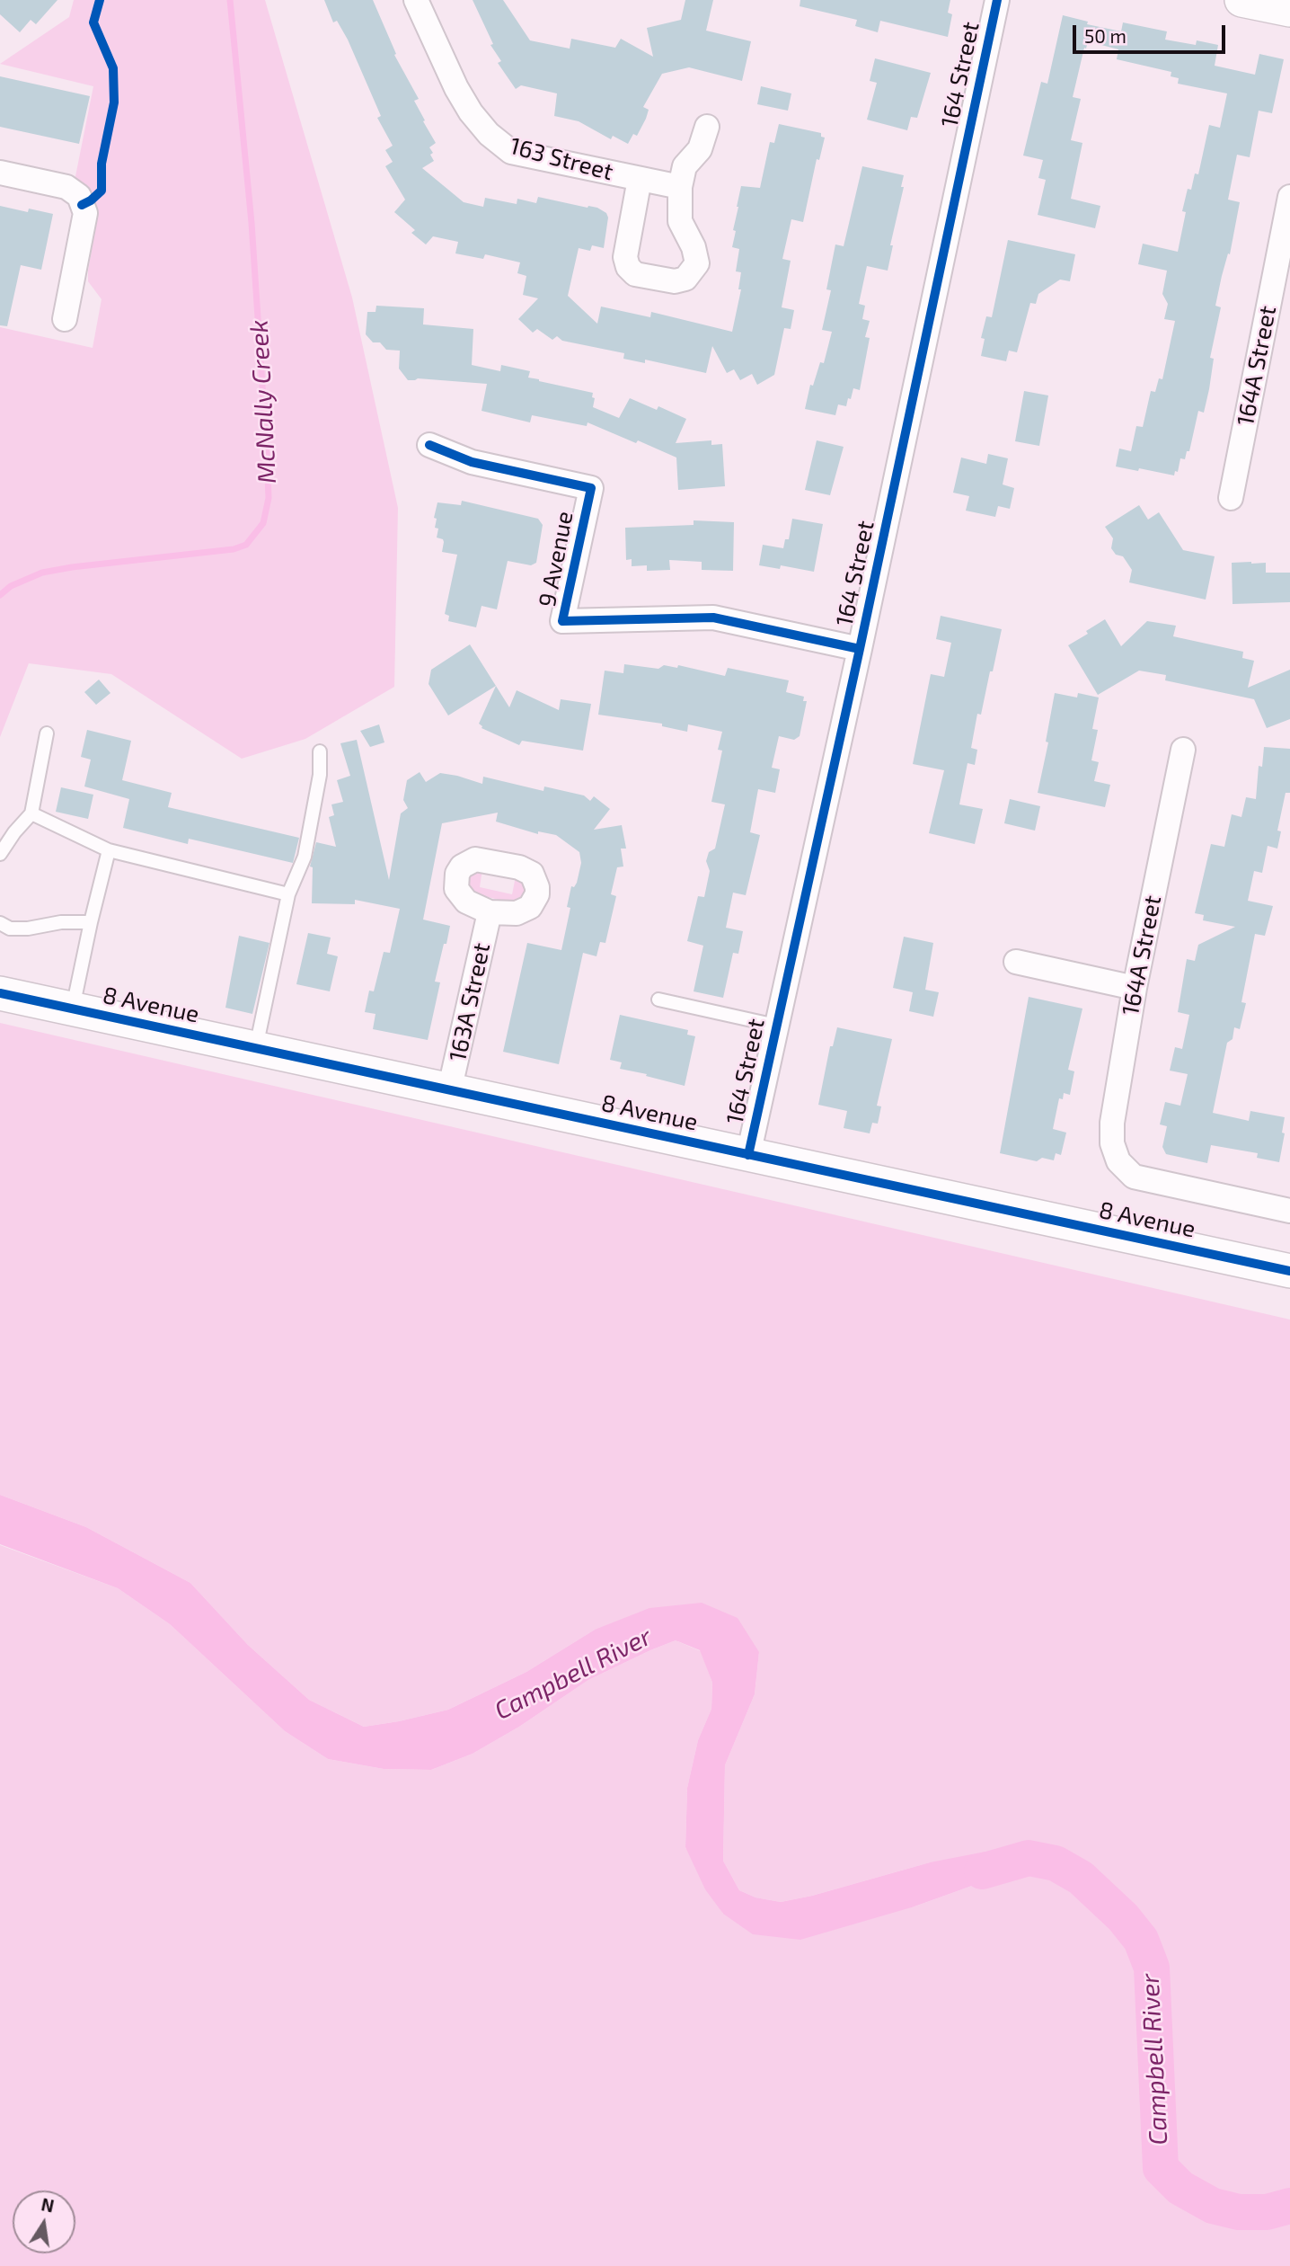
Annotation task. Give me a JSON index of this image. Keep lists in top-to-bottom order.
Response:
{
  "streets": {
    "main road": ["8 Avenue"],
    "street": [
      "164 Street",
      "163 Street",
      "164A Street",
      "9 Avenue",
      "163A Street"
    ]
  },
  "crossings": [
    ["164 Street", "9 Avenue"],
    ["164 Street", "8 Avenue"],
    ["163A Street", "8 Avenue"]
  ],
  "water": ["McNally Creek", "Campbell River"],
  "scale_bar": "50 m",
  "north": "top"
}
